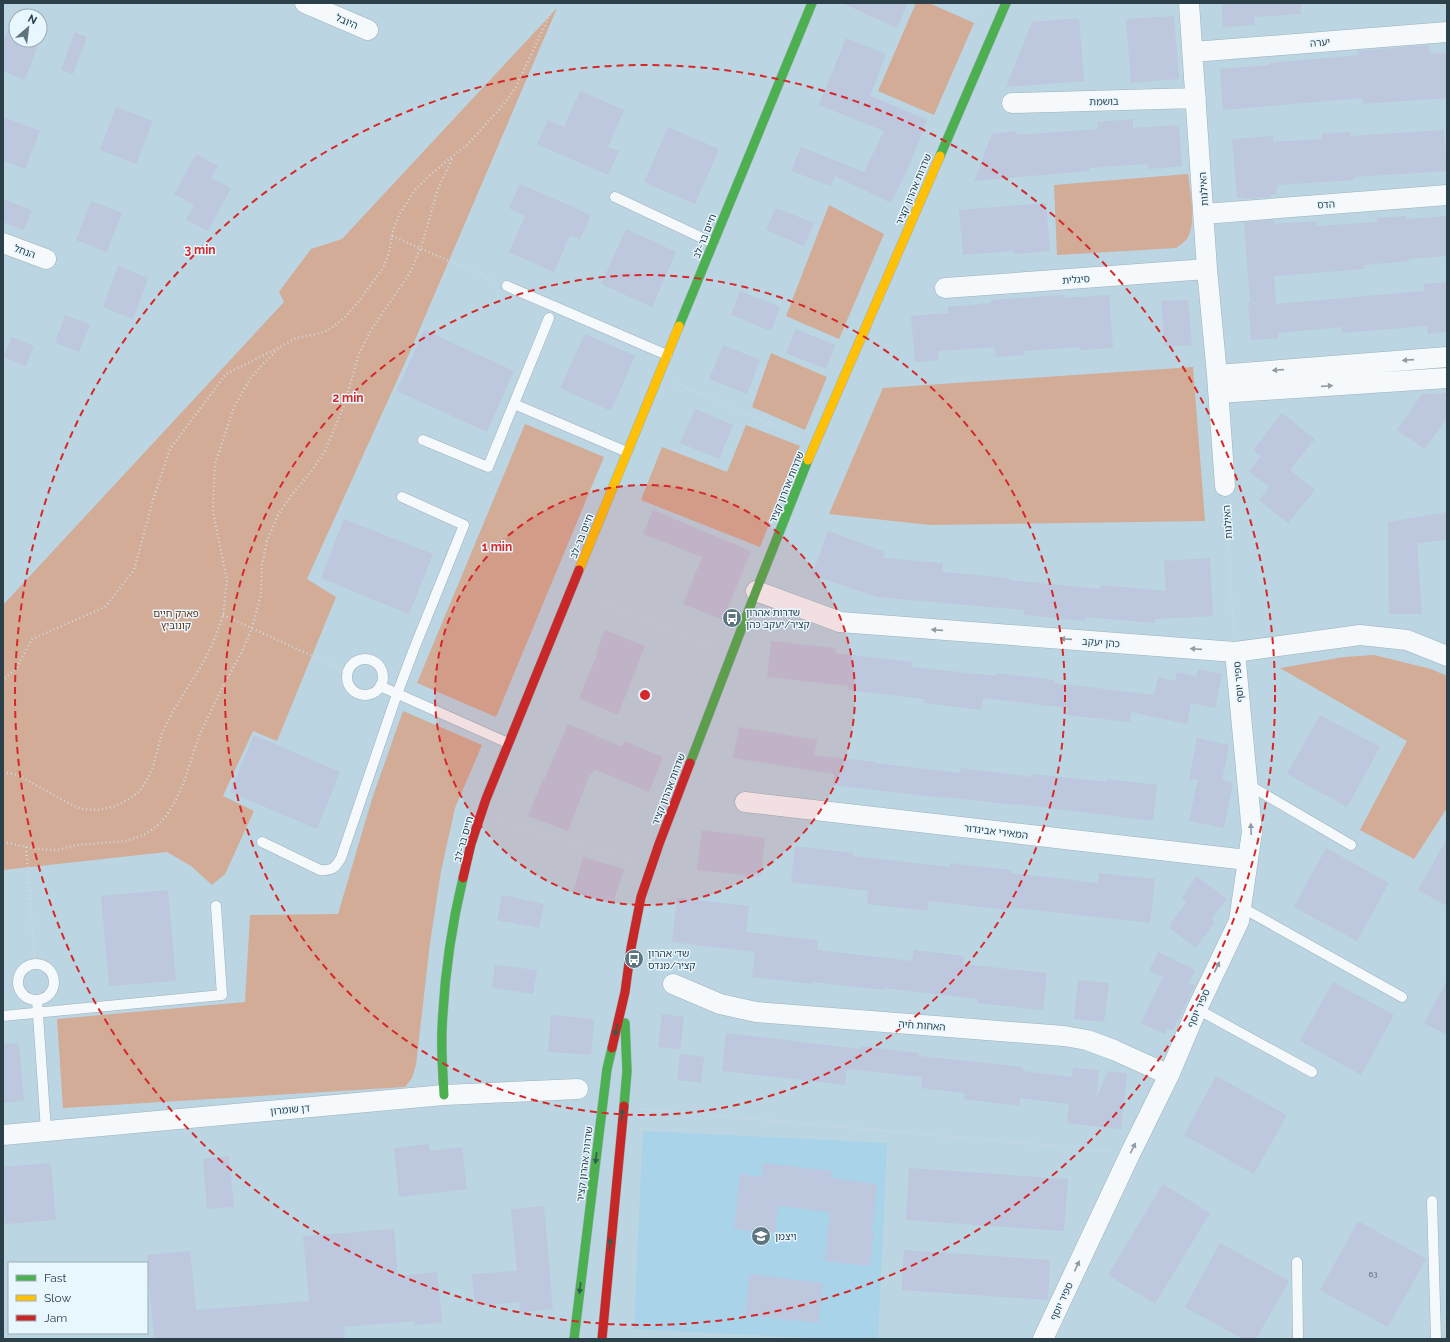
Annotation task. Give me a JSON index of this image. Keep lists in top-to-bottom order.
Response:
{
  "streets": {
    "street": [
      "היובל",
      "יערה",
      "בושמת",
      "שדרות אהרון קציר",
      "האילנות",
      "הדס",
      "חיים בר-לב",
      "הנחל",
      "סיגלית",
      "כהן יעקב",
      "ספיר יוסף",
      "המאירי אביגדור",
      "האחות חיה",
      "דן שומרון"
    ]
  },
  "crossings": [
    ["יערה", "האילנות"],
    ["בושמת", "האילנות"],
    ["שדרות אהרון קציר", "כהן יעקב"],
    ["האילנות", "הדס"],
    ["האילנות", "סיגלית"],
    ["האילנות", "כהן יעקב"],
    ["האילנות", "ספיר יוסף"],
    ["חיים בר-לב", "דן שומרון"],
    ["כהן יעקב", "ספיר יוסף"],
    ["ספיר יוסף", "המאירי אביגדור"],
    ["ספיר יוסף", "האחות חיה"]
  ],
  "one_way": ["כהן יעקב", "ספיר יוסף"],
  "parks": ["פארק חיים קונוביץ"],
  "places": {
    "bus stop": ["שדרות אהרון קציר/יעקב כהן", "שד׳ אהרון קציר/מנדס"],
    "school or university": ["ויצמן"]
  },
  "house_numbers": ["63"],
  "legend": ["Fast", "Slow", "Jam"],
  "north": "top right",
  "rings": ["3 min", "2 min", "1 min"]
}
